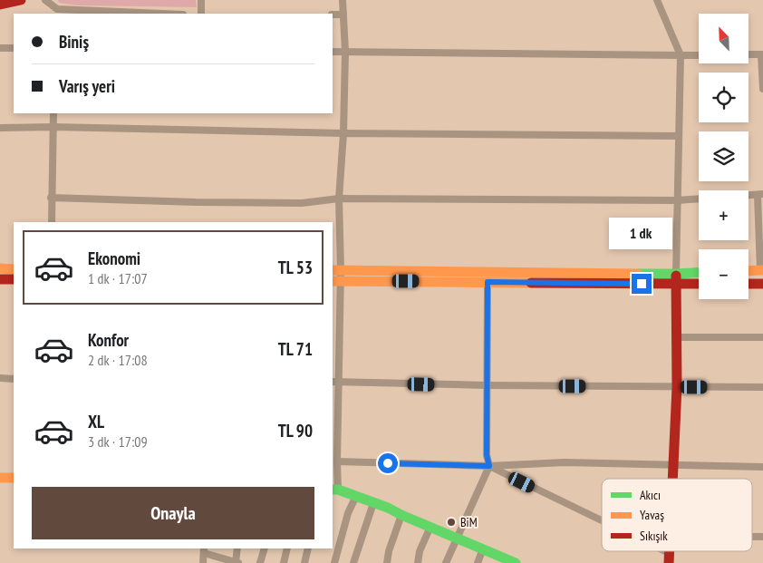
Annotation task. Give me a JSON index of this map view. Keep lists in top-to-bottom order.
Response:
{
  "places": ["BiM"],
  "legend": ["Akıcı", "Yavaş", "Sıkışık"],
  "north": "top left",
  "page": {
    "map_buttons": ["+", "−"],
    "banner": ["Biniş", "Varış yeri"],
    "bubble": "1 dk",
    "list": [
      {
        "name": "Ekonomi",
        "note": "1 dk · 17:07",
        "value": "TL 53"
      },
      {
        "name": "Konfor",
        "note": "2 dk · 17:08",
        "value": "TL 71"
      },
      {
        "name": "XL",
        "note": "3 dk · 17:09",
        "value": "TL 90"
      }
    ],
    "buttons": "Onayla"
  }
}
